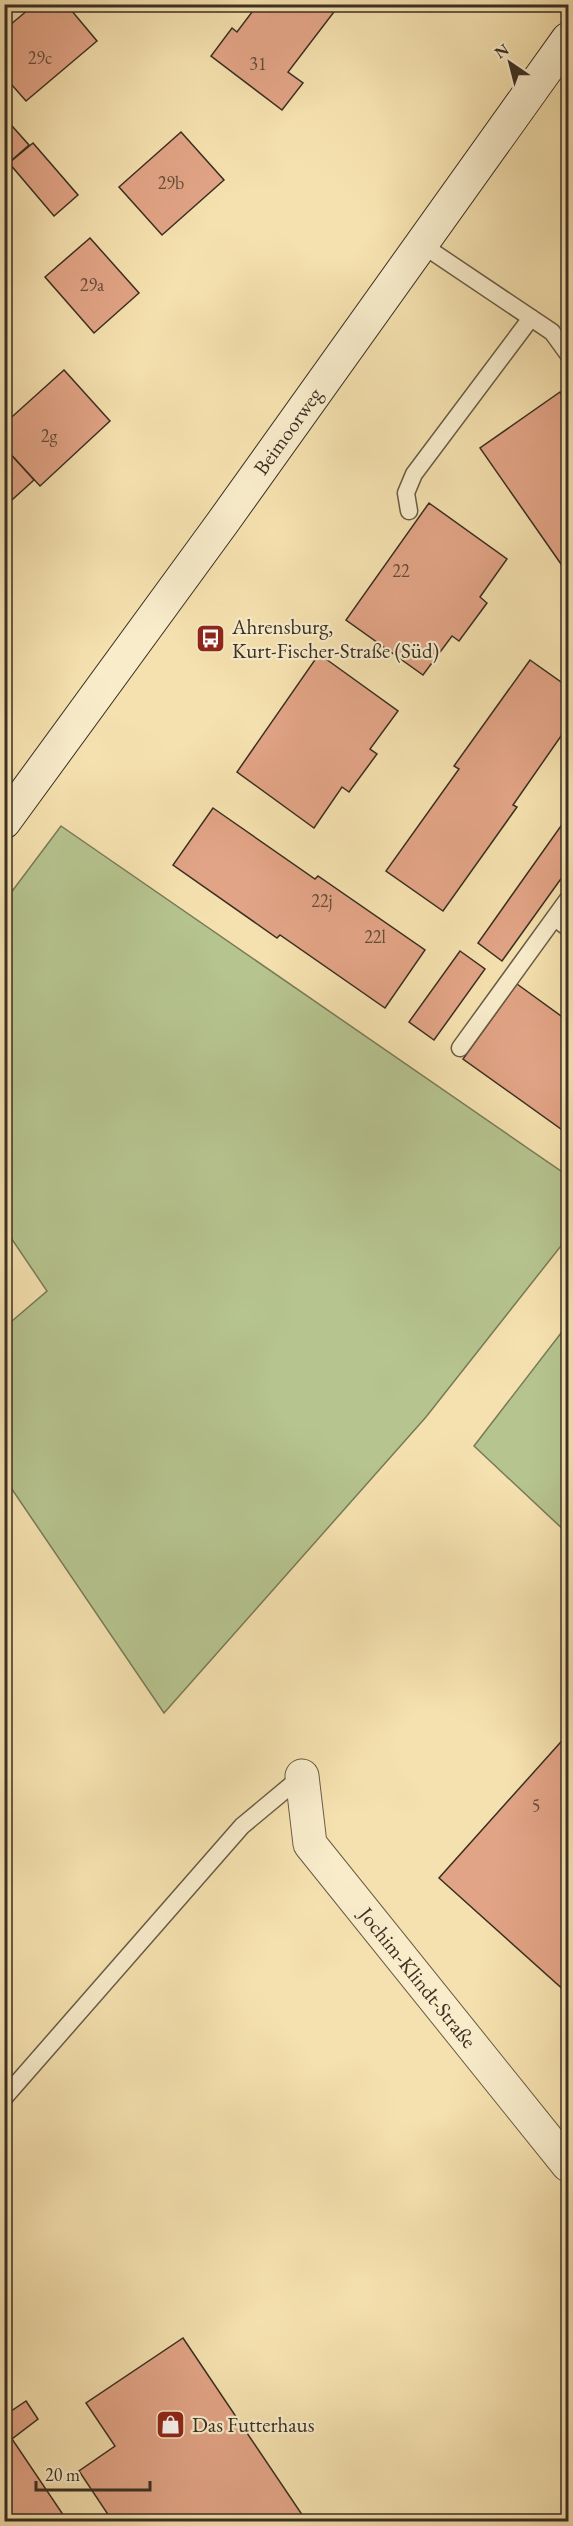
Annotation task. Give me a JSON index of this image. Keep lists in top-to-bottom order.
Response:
{
  "streets": {
    "main road": ["Beimoorweg", "Jochim-Klindt-Straße"]
  },
  "places": {
    "bus stop": ["Ahrensburg, Kurt-Fischer-Straße (Süd)"],
    "shop": ["Das Futterhaus"]
  },
  "house_numbers": [
    "29c",
    "31",
    "29b",
    "29a",
    "2g",
    "22",
    "22j",
    "22l",
    "5"
  ],
  "scale_bar": "20 m",
  "north": "top left"
}
